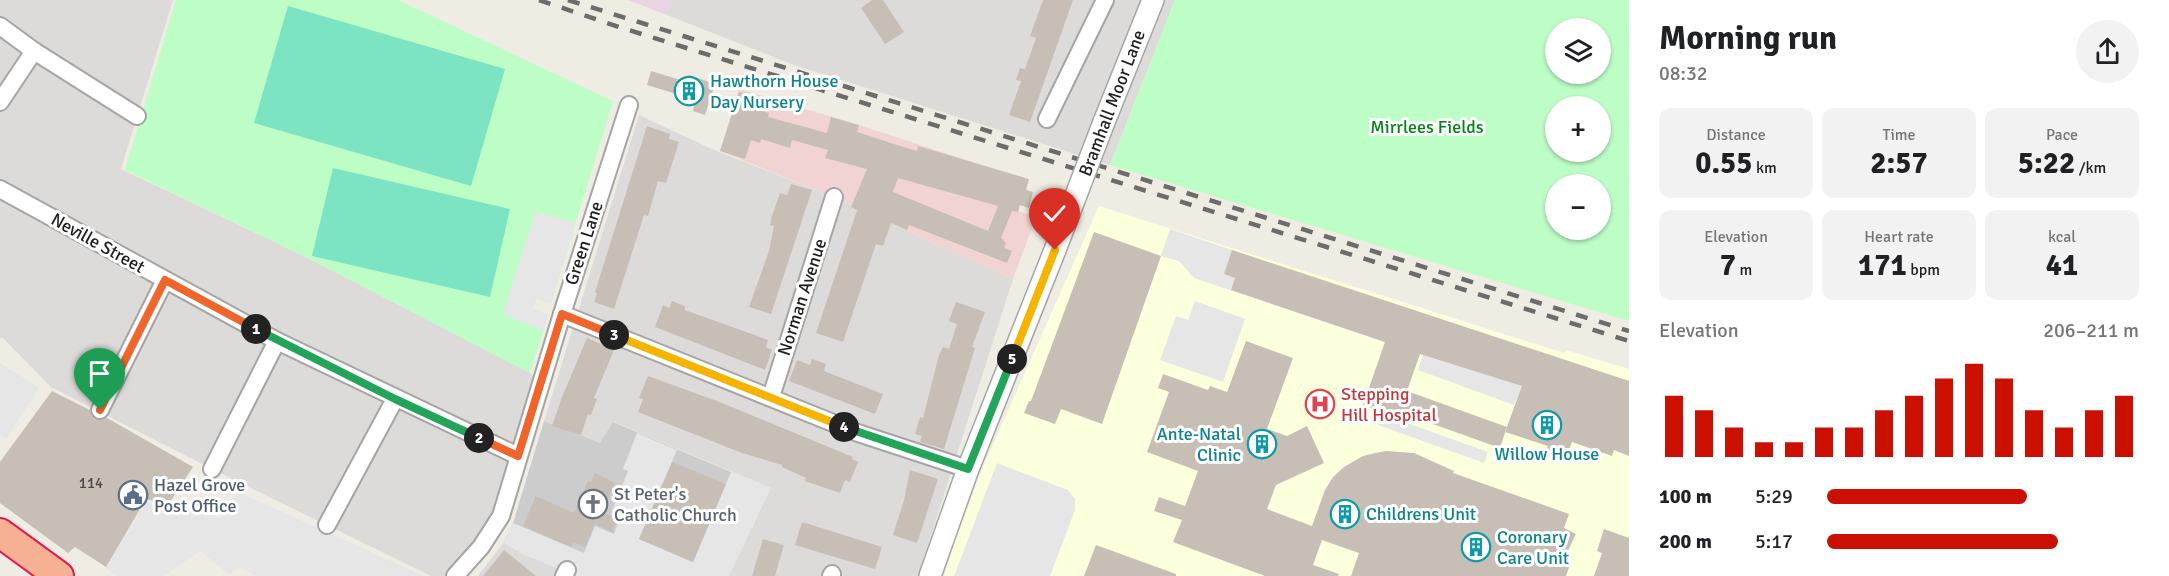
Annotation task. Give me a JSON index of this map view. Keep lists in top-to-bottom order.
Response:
{
  "streets": {
    "street": [
      "Bramhall Moor Lane",
      "Neville Street",
      "Green Lane",
      "Norman Avenue"
    ]
  },
  "crossings": [
    ["Neville Street", "Green Lane"]
  ],
  "parks": ["Mirrlees Fields"],
  "places": {
    "building": [
      "Hawthorn House Day Nursery",
      "Willow House",
      "Ante-Natal Clinic",
      "Childrens Unit",
      "Coronary Care Unit"
    ],
    "hospital": ["Stepping Hill Hospital"],
    "public building": ["Hazel Grove Post Office"],
    "church": ["St Peter's Catholic Church"]
  },
  "house_numbers": ["114"],
  "page": {
    "heading": ["Morning run", "08:32"],
    "map_buttons": ["+", "−"],
    "stats": [
      ["Distance", "0.55 km"],
      ["Time", "2:57"],
      ["Pace", "5:22 /km"],
      ["Elevation", "7 m"],
      ["Heart rate", "171 bpm"],
      ["kcal", "41"]
    ],
    "chart": ["Elevation", "206–211 m"],
    "pins": [
      "1",
      "3",
      "5",
      "4",
      "2"
    ],
    "list": [
      {
        "name": "100 m",
        "note": "5:29"
      },
      {
        "name": "200 m",
        "note": "5:17"
      }
    ]
  }
}
